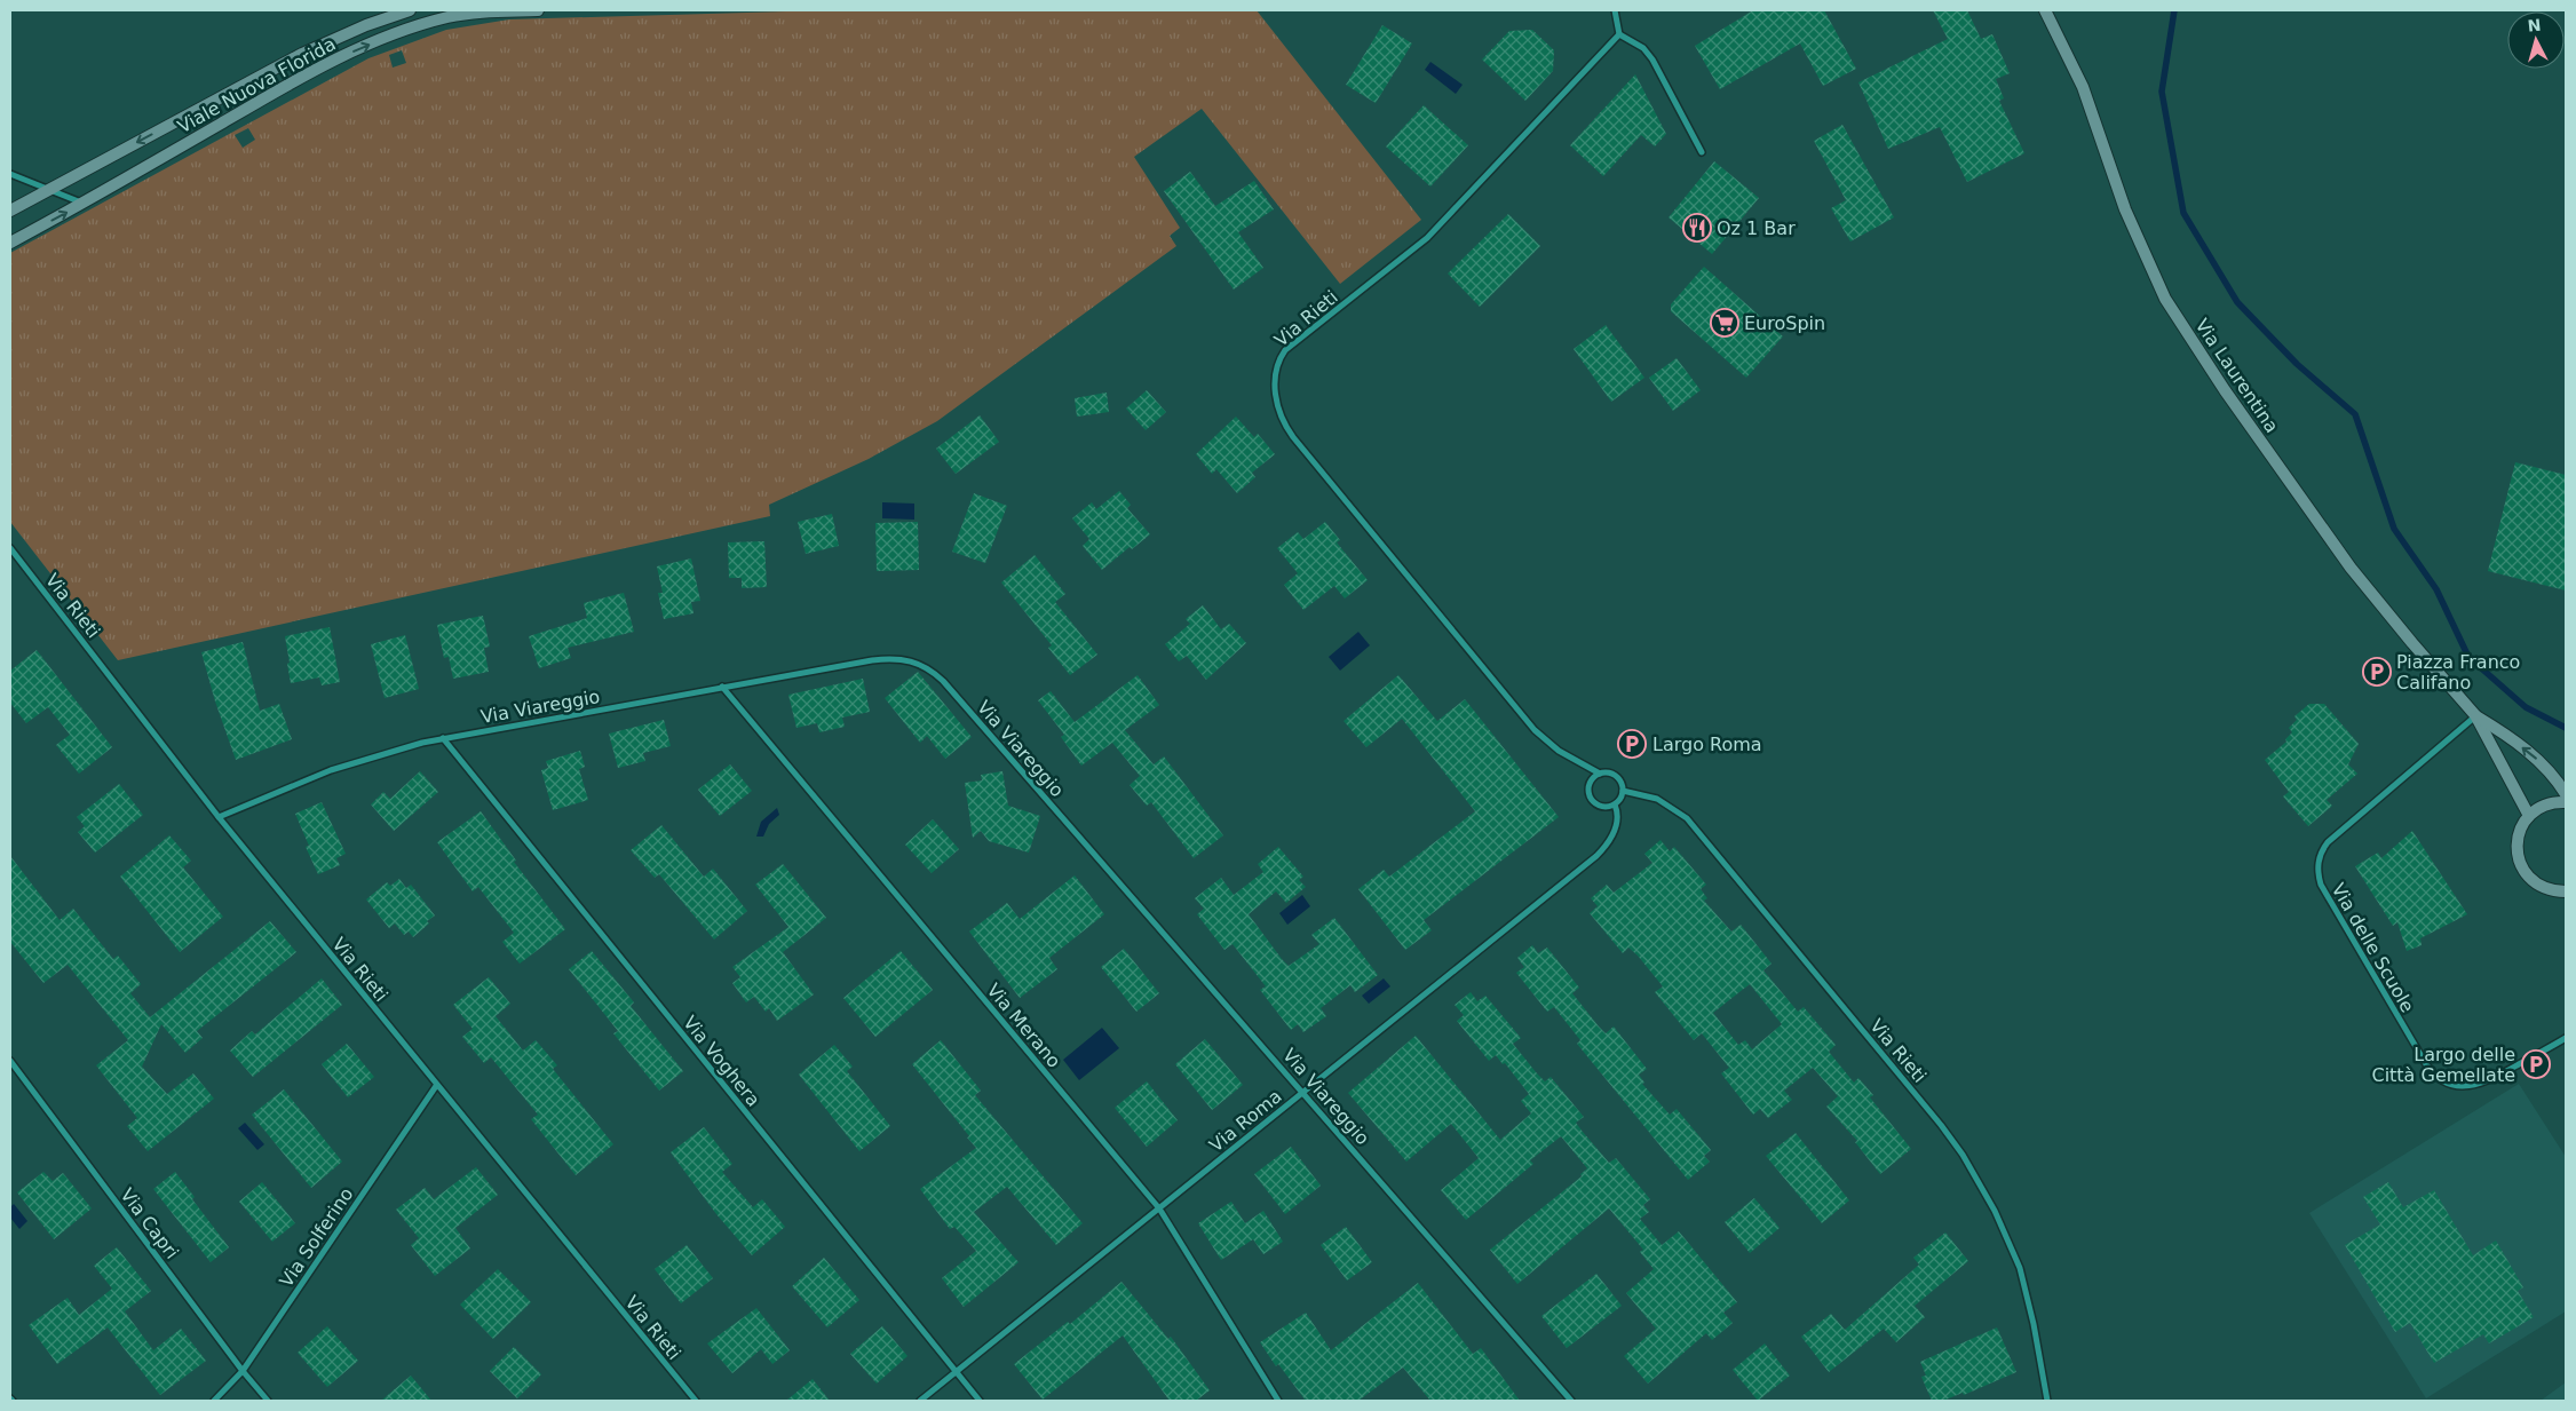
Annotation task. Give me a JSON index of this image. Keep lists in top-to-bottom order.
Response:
{
  "streets": {
    "main road": ["Viale Nuova Florida", "Via Laurentina"],
    "street": [
      "Via Rieti",
      "Via Viareggio",
      "Via delle Scuole",
      "Via Merano",
      "Via Voghera",
      "Via Roma",
      "Via Capri",
      "Via Solferino"
    ]
  },
  "crossings": [
    ["Via Rieti", "Via Viareggio"],
    ["Via Rieti", "Via Roma"],
    ["Via Rieti", "Via Solferino"],
    ["Via Laurentina", "Via delle Scuole"],
    ["Via Viareggio", "Via Merano"],
    ["Via Viareggio", "Via Voghera"],
    ["Via Viareggio", "Via Roma"],
    ["Via Merano", "Via Roma"],
    ["Via Voghera", "Via Roma"],
    ["Via Capri", "Via Solferino"]
  ],
  "places": {
    "restaurant": ["Oz 1 Bar"],
    "supermarket": ["EuroSpin"],
    "parking": ["Piazza Franco Califano", "Largo Roma", "Largo delle Città Gemellate"]
  },
  "north": "top"
}
